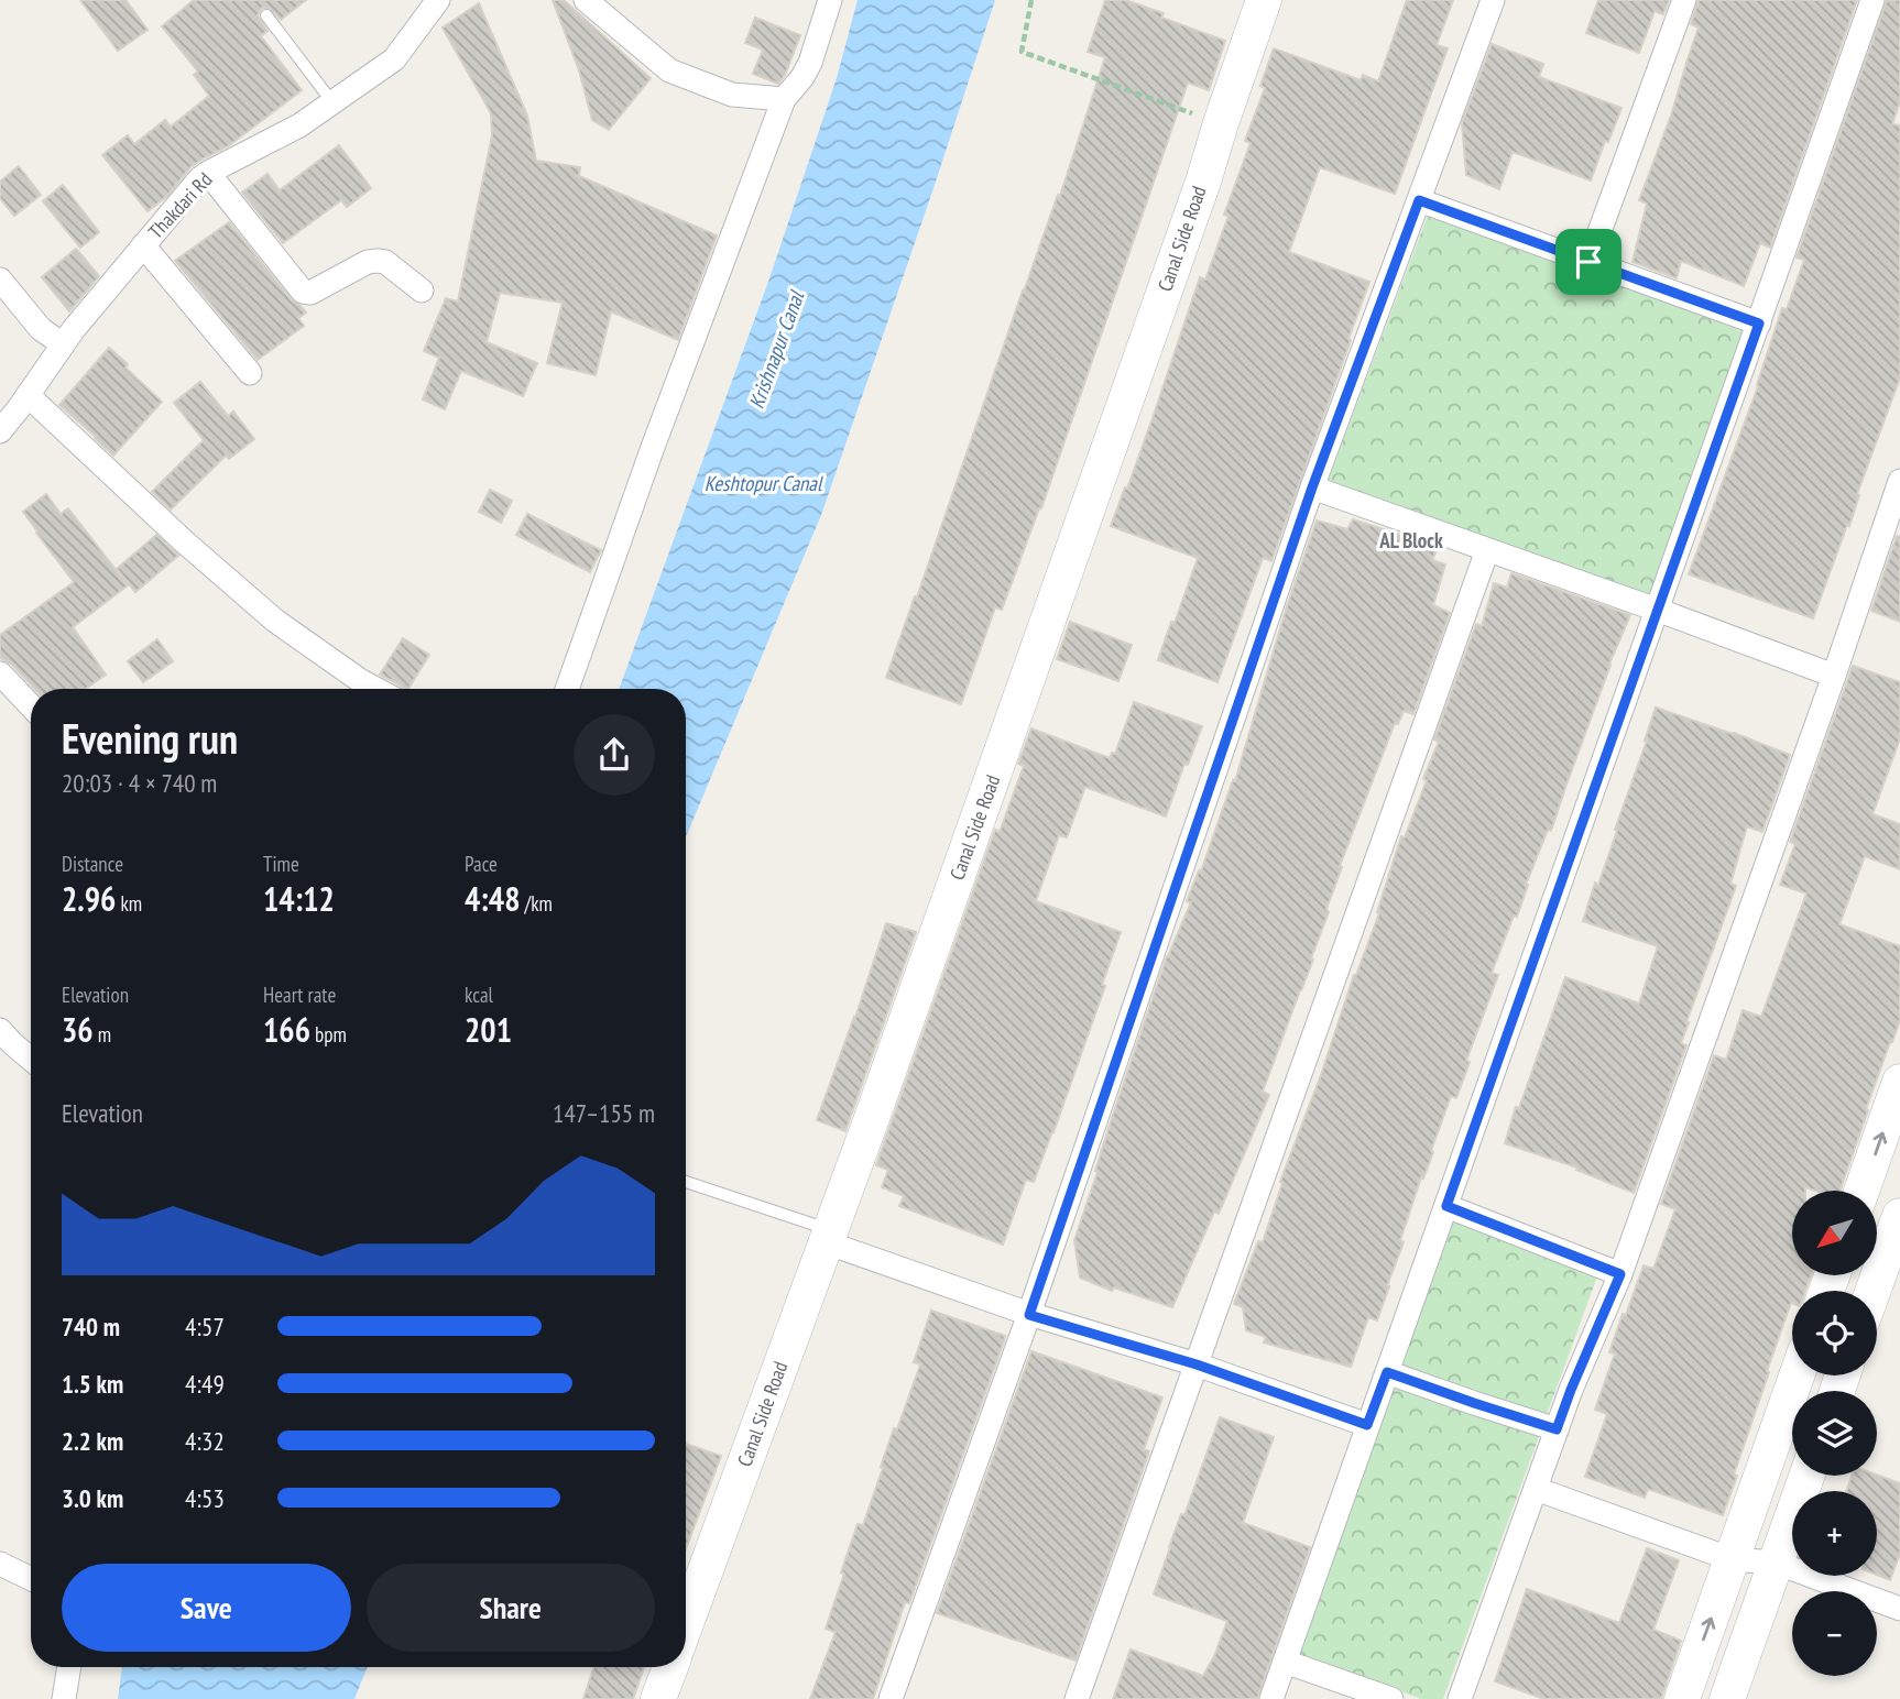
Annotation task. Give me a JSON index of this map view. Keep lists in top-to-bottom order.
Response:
{
  "streets": {
    "street": ["Thakdari Rd", "Canal Side Road"]
  },
  "districts": ["AL Block"],
  "water": ["Krishnapur Canal", "Keshtopur Canal"],
  "north": "bottom left",
  "page": {
    "heading": ["Evening run", "20:03 · 4 × 740 m"],
    "stats": [
      ["Distance", "2.96 km"],
      ["Time", "14:12"],
      ["Pace", "4:48 /km"],
      ["Elevation", "36 m"],
      ["Heart rate", "166 bpm"],
      ["kcal", "201"]
    ],
    "chart": ["Elevation", "147–155 m"],
    "map_buttons": ["+", "−"],
    "list": [
      {
        "name": "740 m",
        "note": "4:57"
      },
      {
        "name": "1.5 km",
        "note": "4:49"
      },
      {
        "name": "2.2 km",
        "note": "4:32"
      },
      {
        "name": "3.0 km",
        "note": "4:53"
      }
    ],
    "buttons": ["Save", "Share"]
  }
}
